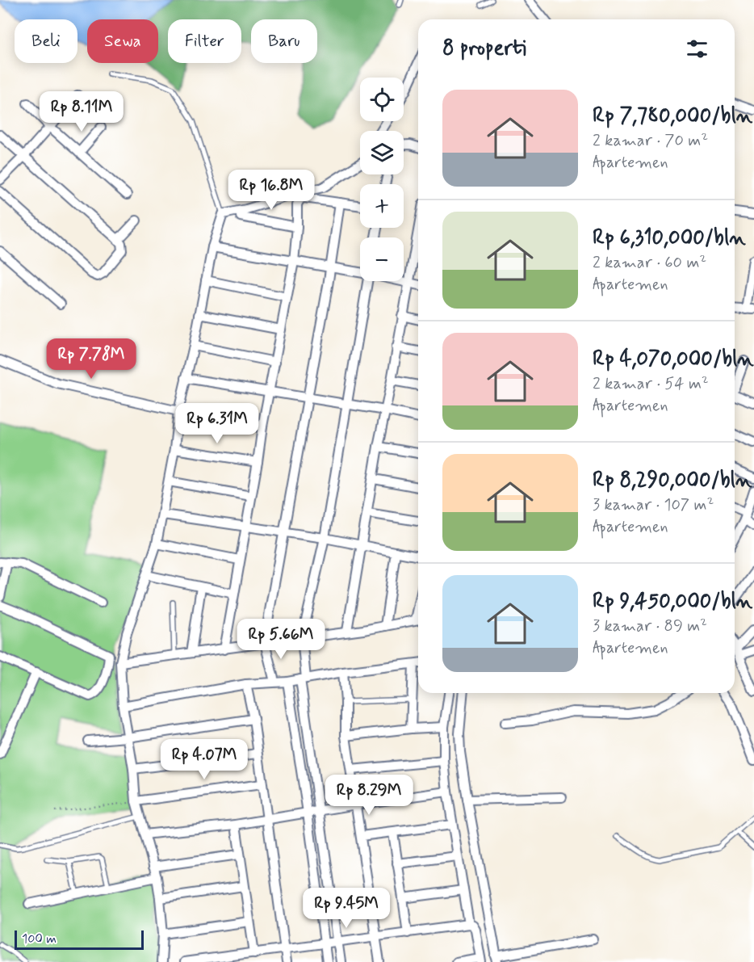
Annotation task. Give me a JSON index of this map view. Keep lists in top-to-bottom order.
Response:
{
  "scale_bar": "100 m",
  "page": {
    "chip": [
      "Beli",
      "Sewa",
      "Filter",
      "Baru"
    ],
    "heading": "8 properti",
    "map_buttons": ["+", "−"],
    "list": [
      {
        "name": "Rp 7,780,000/bln",
        "note": "2 kamar · 70 m² · Apartemen"
      },
      {
        "name": "Rp 6,310,000/bln",
        "note": "2 kamar · 60 m² · Apartemen"
      },
      {
        "name": "Rp 4,070,000/bln",
        "note": "2 kamar · 54 m² · Apartemen"
      },
      {
        "name": "Rp 8,290,000/bln",
        "note": "3 kamar · 107 m² · Apartemen"
      },
      {
        "name": "Rp 9,450,000/bln",
        "note": "3 kamar · 89 m² · Apartemen"
      }
    ],
    "price": [
      "Rp 8.11M",
      "Rp 16.8M",
      "Rp 7.78M",
      "Rp 6.31M",
      "Rp 5.66M",
      "Rp 4.07M",
      "Rp 8.29M",
      "Rp 9.45M"
    ],
    "scale": "100 m"
  }
}
